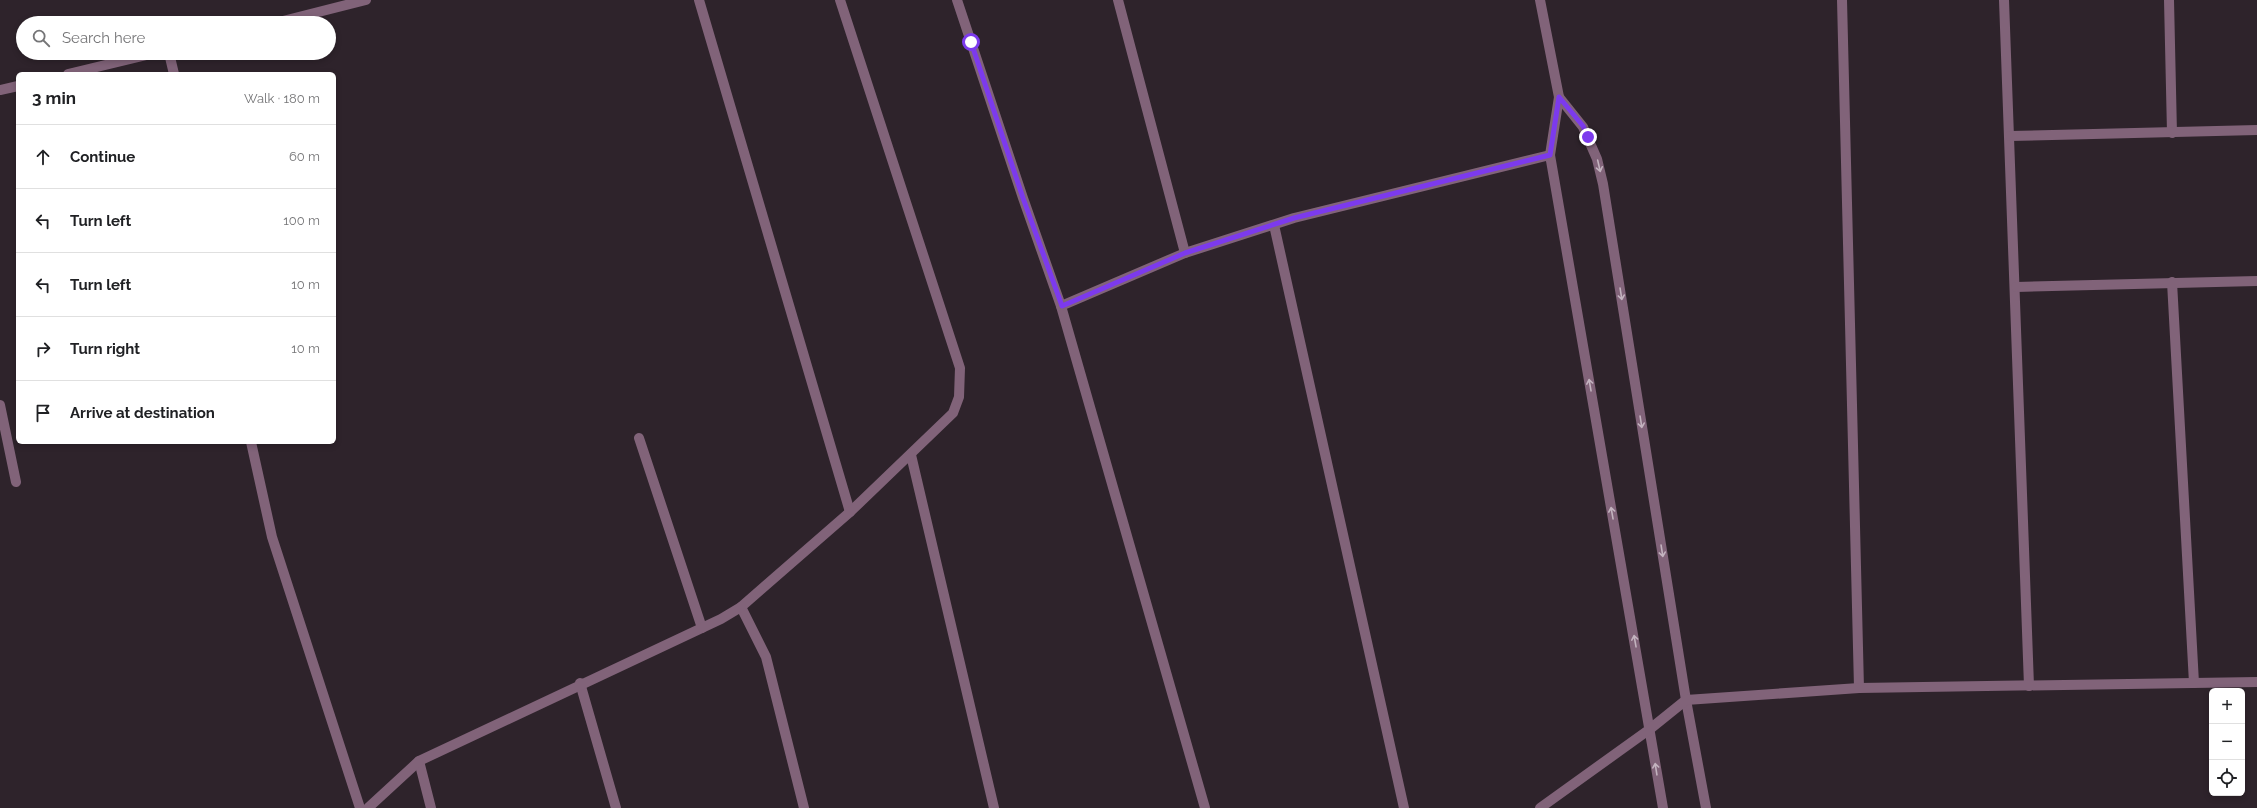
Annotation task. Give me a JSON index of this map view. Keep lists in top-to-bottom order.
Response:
{
  "page": {
    "search": "Search here",
    "heading": ["3 min", "Walk · 180 m"],
    "list": [
      ["Continue", "60 m"],
      ["Turn left", "100 m"],
      ["Turn left", "10 m"],
      ["Turn right", "10 m"],
      "Arrive at destination"
    ],
    "map_buttons": ["+", "−"]
  }
}
